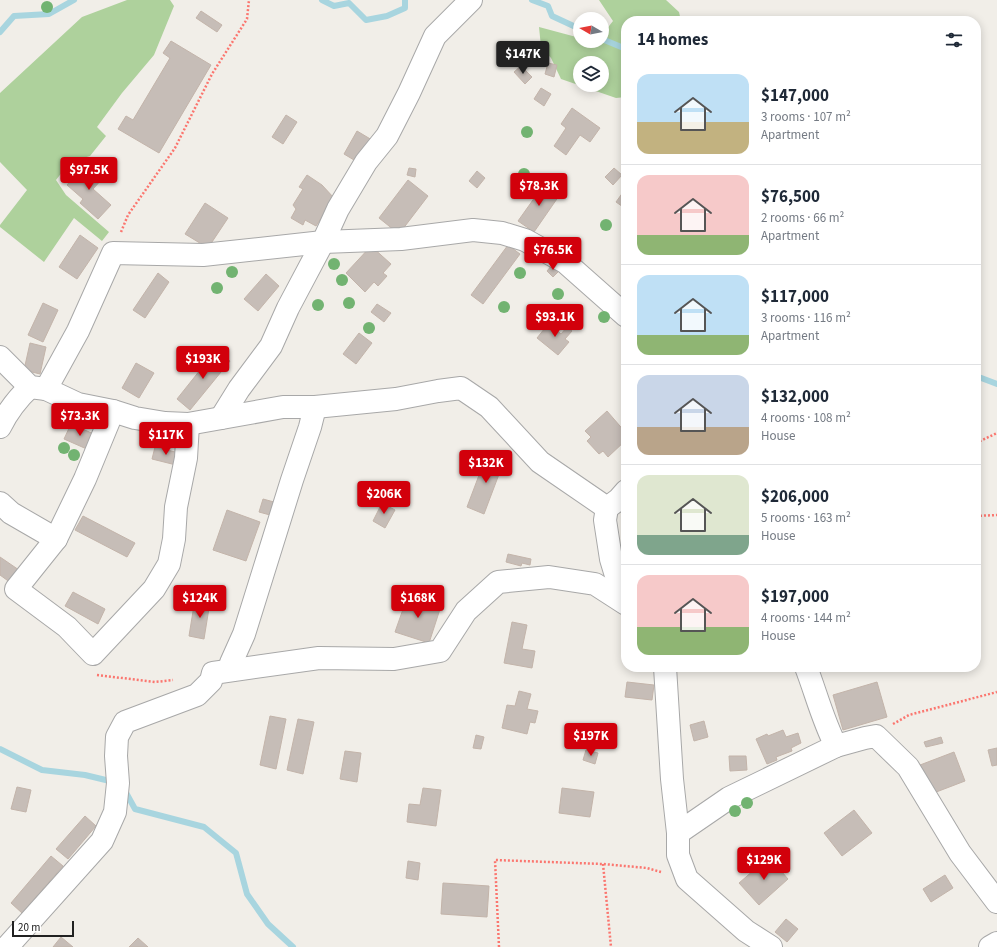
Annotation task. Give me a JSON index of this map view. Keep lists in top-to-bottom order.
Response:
{
  "scale_bar": "20 m",
  "north": "left",
  "page": {
    "heading": "14 homes",
    "price": [
      "$147K",
      "$97.5K",
      "$78.3K",
      "$76.5K",
      "$93.1K",
      "$193K",
      "$73.3K",
      "$117K",
      "$132K",
      "$206K",
      "$124K",
      "$168K",
      "$197K",
      "$129K"
    ],
    "list": [
      {
        "name": "$147,000",
        "note": "3 rooms · 107 m² · Apartment"
      },
      {
        "name": "$76,500",
        "note": "2 rooms · 66 m² · Apartment"
      },
      {
        "name": "$117,000",
        "note": "3 rooms · 116 m² · Apartment"
      },
      {
        "name": "$132,000",
        "note": "4 rooms · 108 m² · House"
      },
      {
        "name": "$206,000",
        "note": "5 rooms · 163 m² · House"
      },
      {
        "name": "$197,000",
        "note": "4 rooms · 144 m² · House"
      }
    ],
    "scale": "20 m"
  }
}
